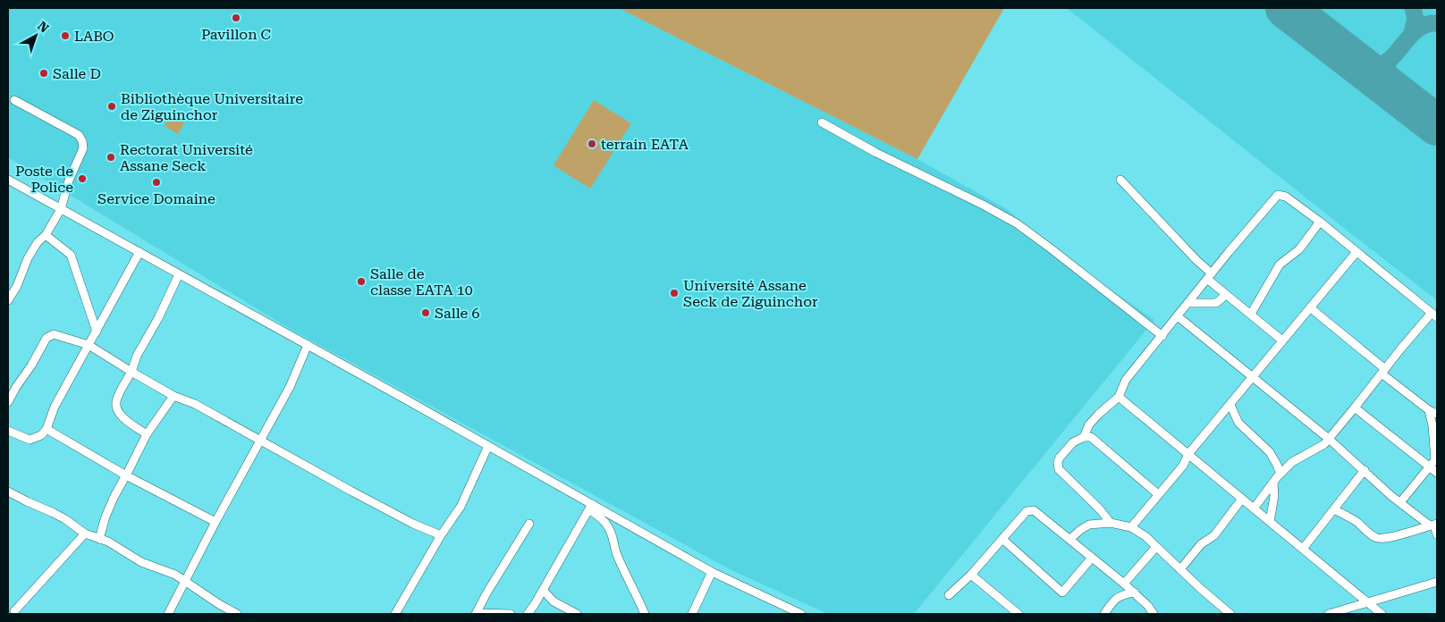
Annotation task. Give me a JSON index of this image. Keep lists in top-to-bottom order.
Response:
{
  "places": [
    "Pavillon C",
    "LABO",
    "Salle D",
    "Bibliothèque Universitaire de Ziguinchor",
    "terrain EATA",
    "Rectorat Université Assane Seck",
    "Poste de Police",
    "Service Domaine",
    "Salle de classe EATA 10",
    "Université Assane Seck de Ziguinchor",
    "Salle 6"
  ],
  "north": "top right"
}
